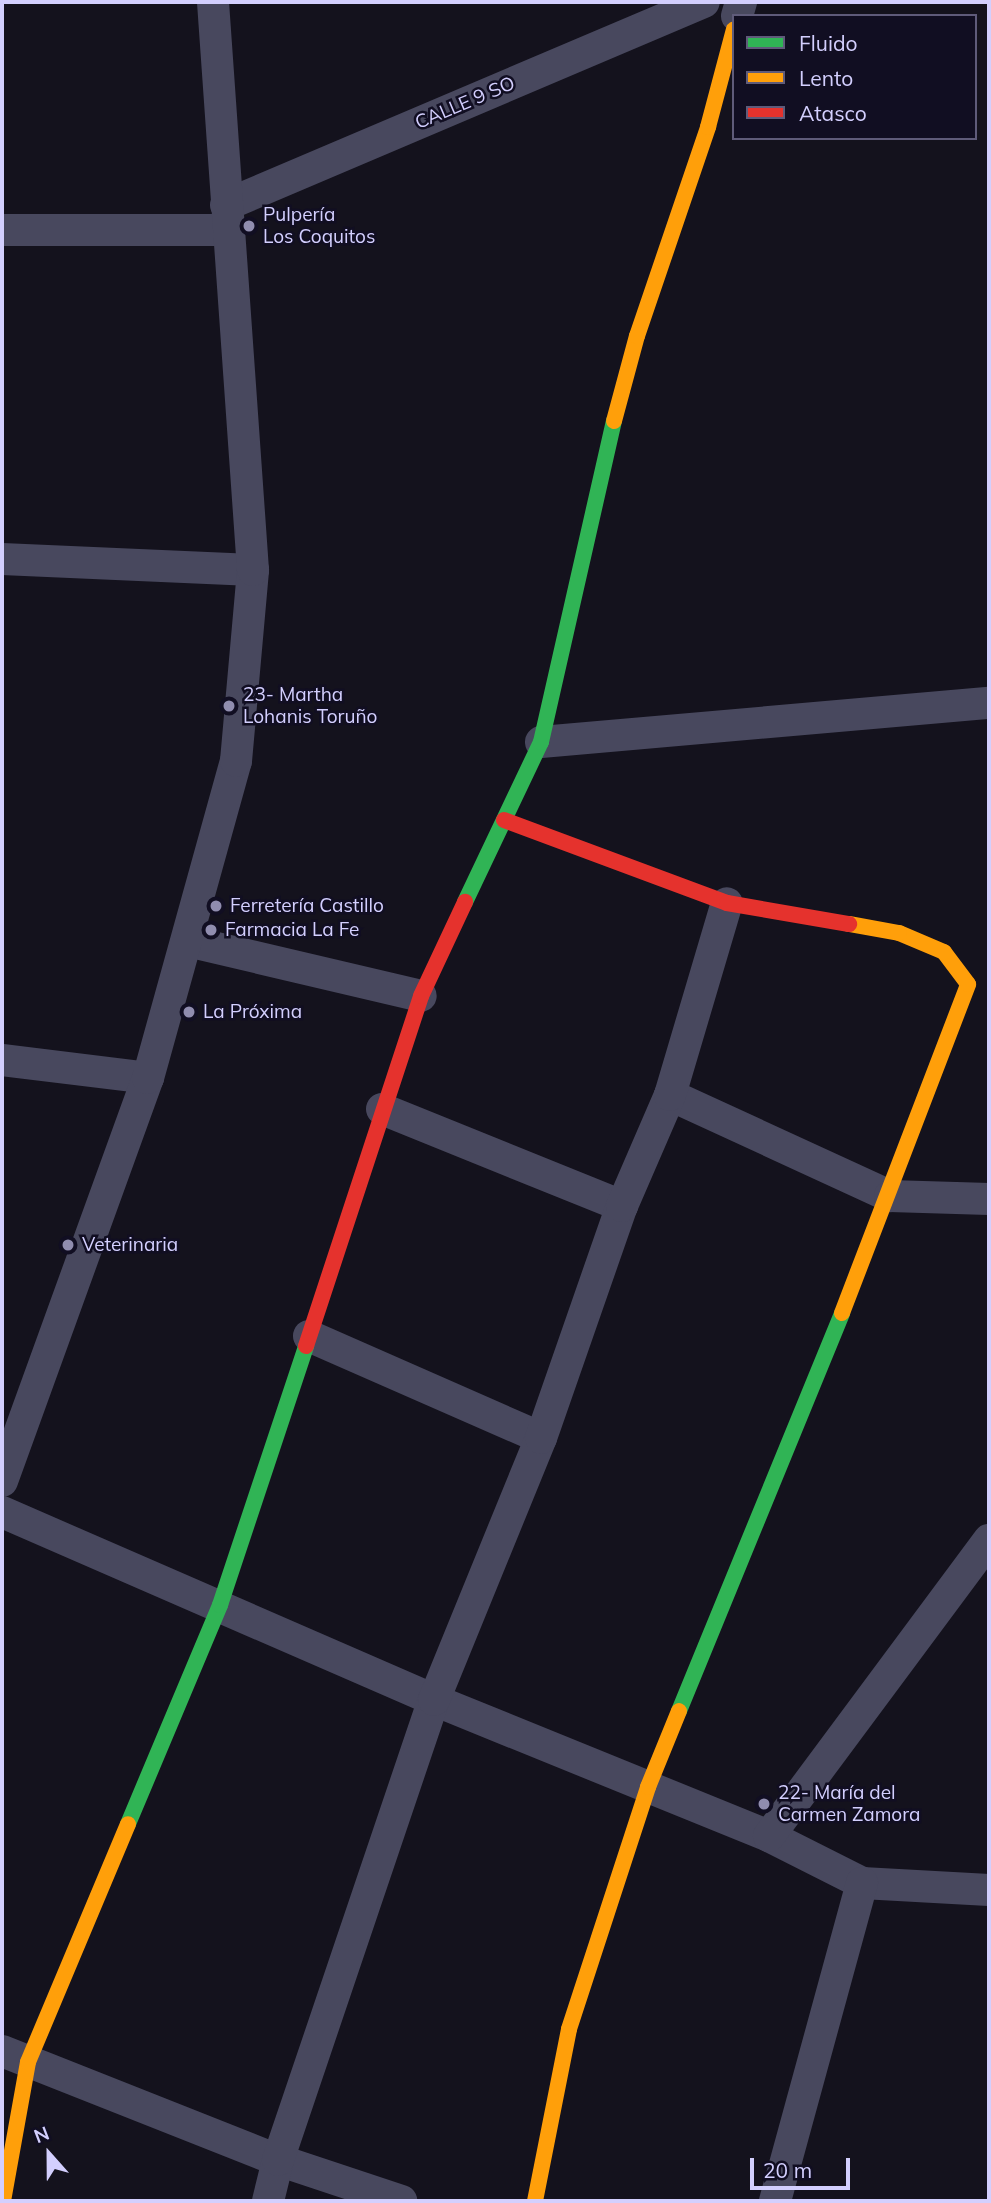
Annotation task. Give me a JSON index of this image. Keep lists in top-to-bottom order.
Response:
{
  "streets": {
    "street": ["CALLE 9 SO"]
  },
  "places": [
    "Pulpería Los Coquitos",
    "23- Martha Lohanis Toruño",
    "Ferretería Castillo",
    "Farmacia La Fe",
    "La Próxima",
    "Veterinaria",
    "22- María del Carmen Zamora"
  ],
  "legend": ["Fluido", "Lento", "Atasco"],
  "scale_bar": "20 m",
  "north": "top"
}
